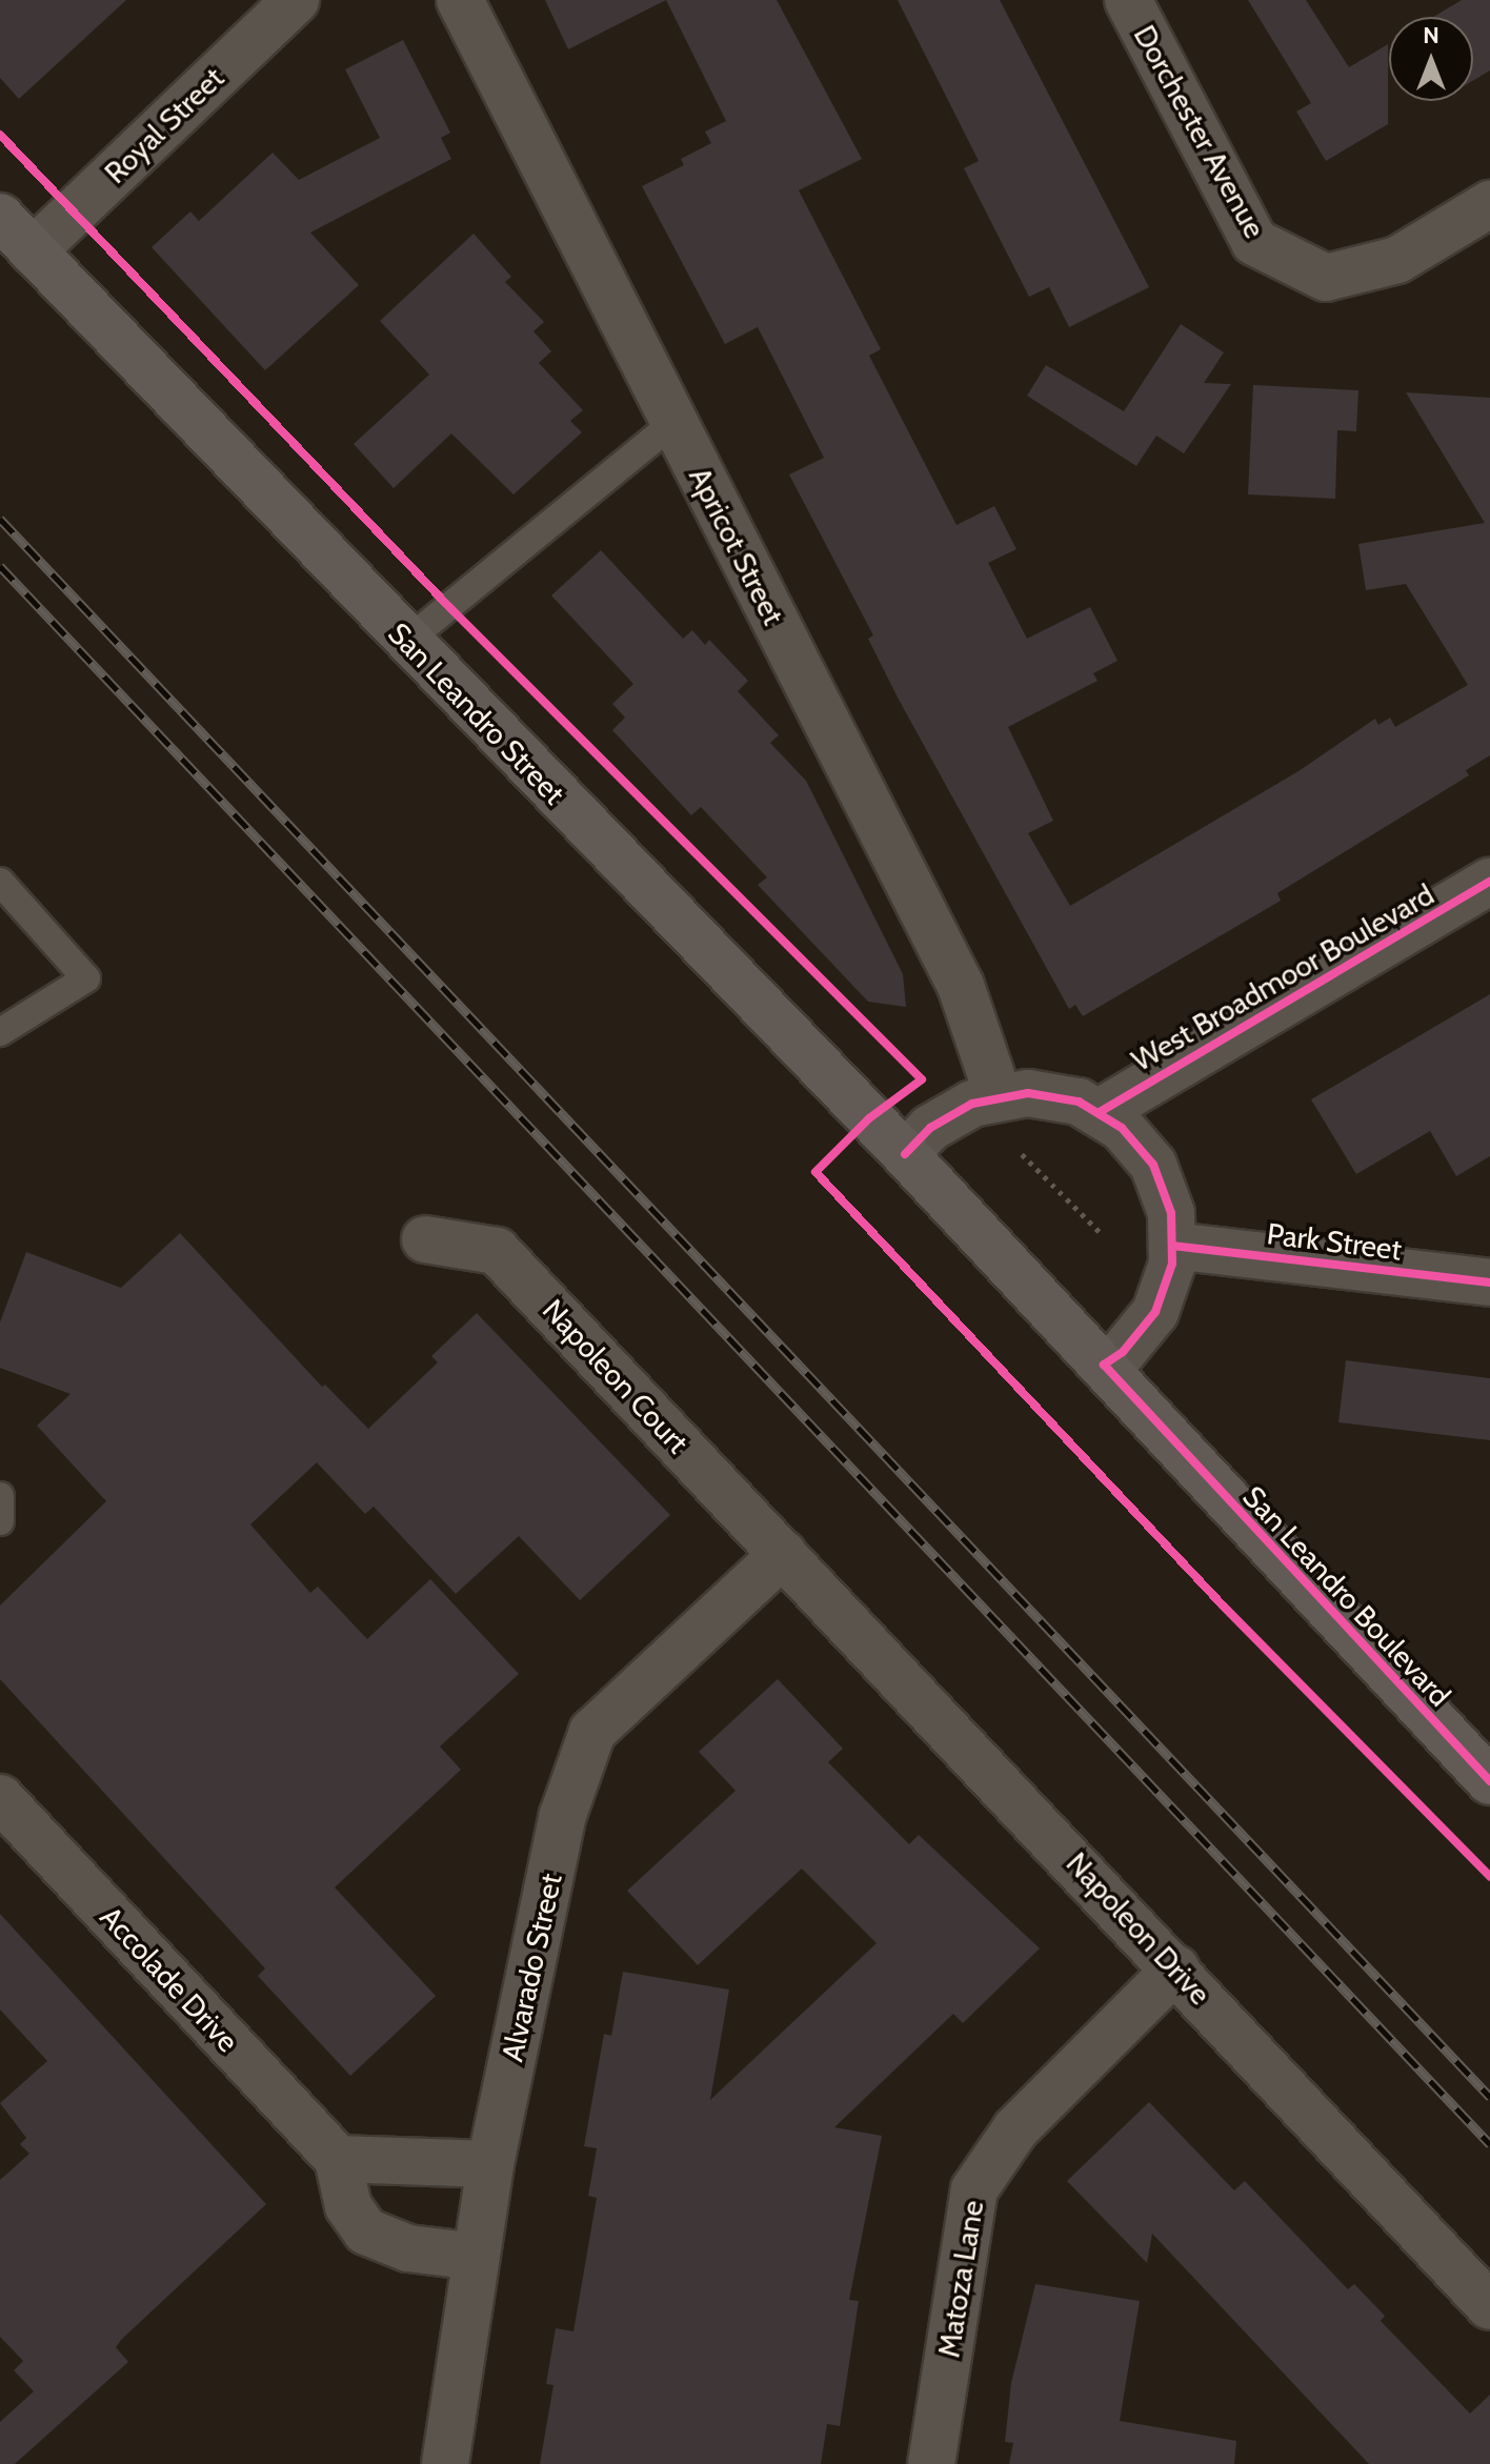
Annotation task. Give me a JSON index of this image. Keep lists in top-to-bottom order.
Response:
{
  "streets": {
    "main road": ["San Leandro Street", "San Leandro Boulevard"],
    "street": [
      "Royal Street",
      "Dorchester Avenue",
      "Apricot Street",
      "West Broadmoor Boulevard",
      "Park Street",
      "Napoleon Court",
      "Napoleon Drive",
      "Alvarado Street",
      "Accolade Drive",
      "Matoza Lane"
    ]
  },
  "crossings": [
    ["Royal Street", "San Leandro Street"],
    ["San Leandro Street", "San Leandro Boulevard"],
    ["Napoleon Court", "Napoleon Drive"],
    ["Napoleon Court", "Alvarado Street"],
    ["Napoleon Drive", "Alvarado Street"],
    ["Napoleon Drive", "Matoza Lane"]
  ],
  "north": "top"
}
